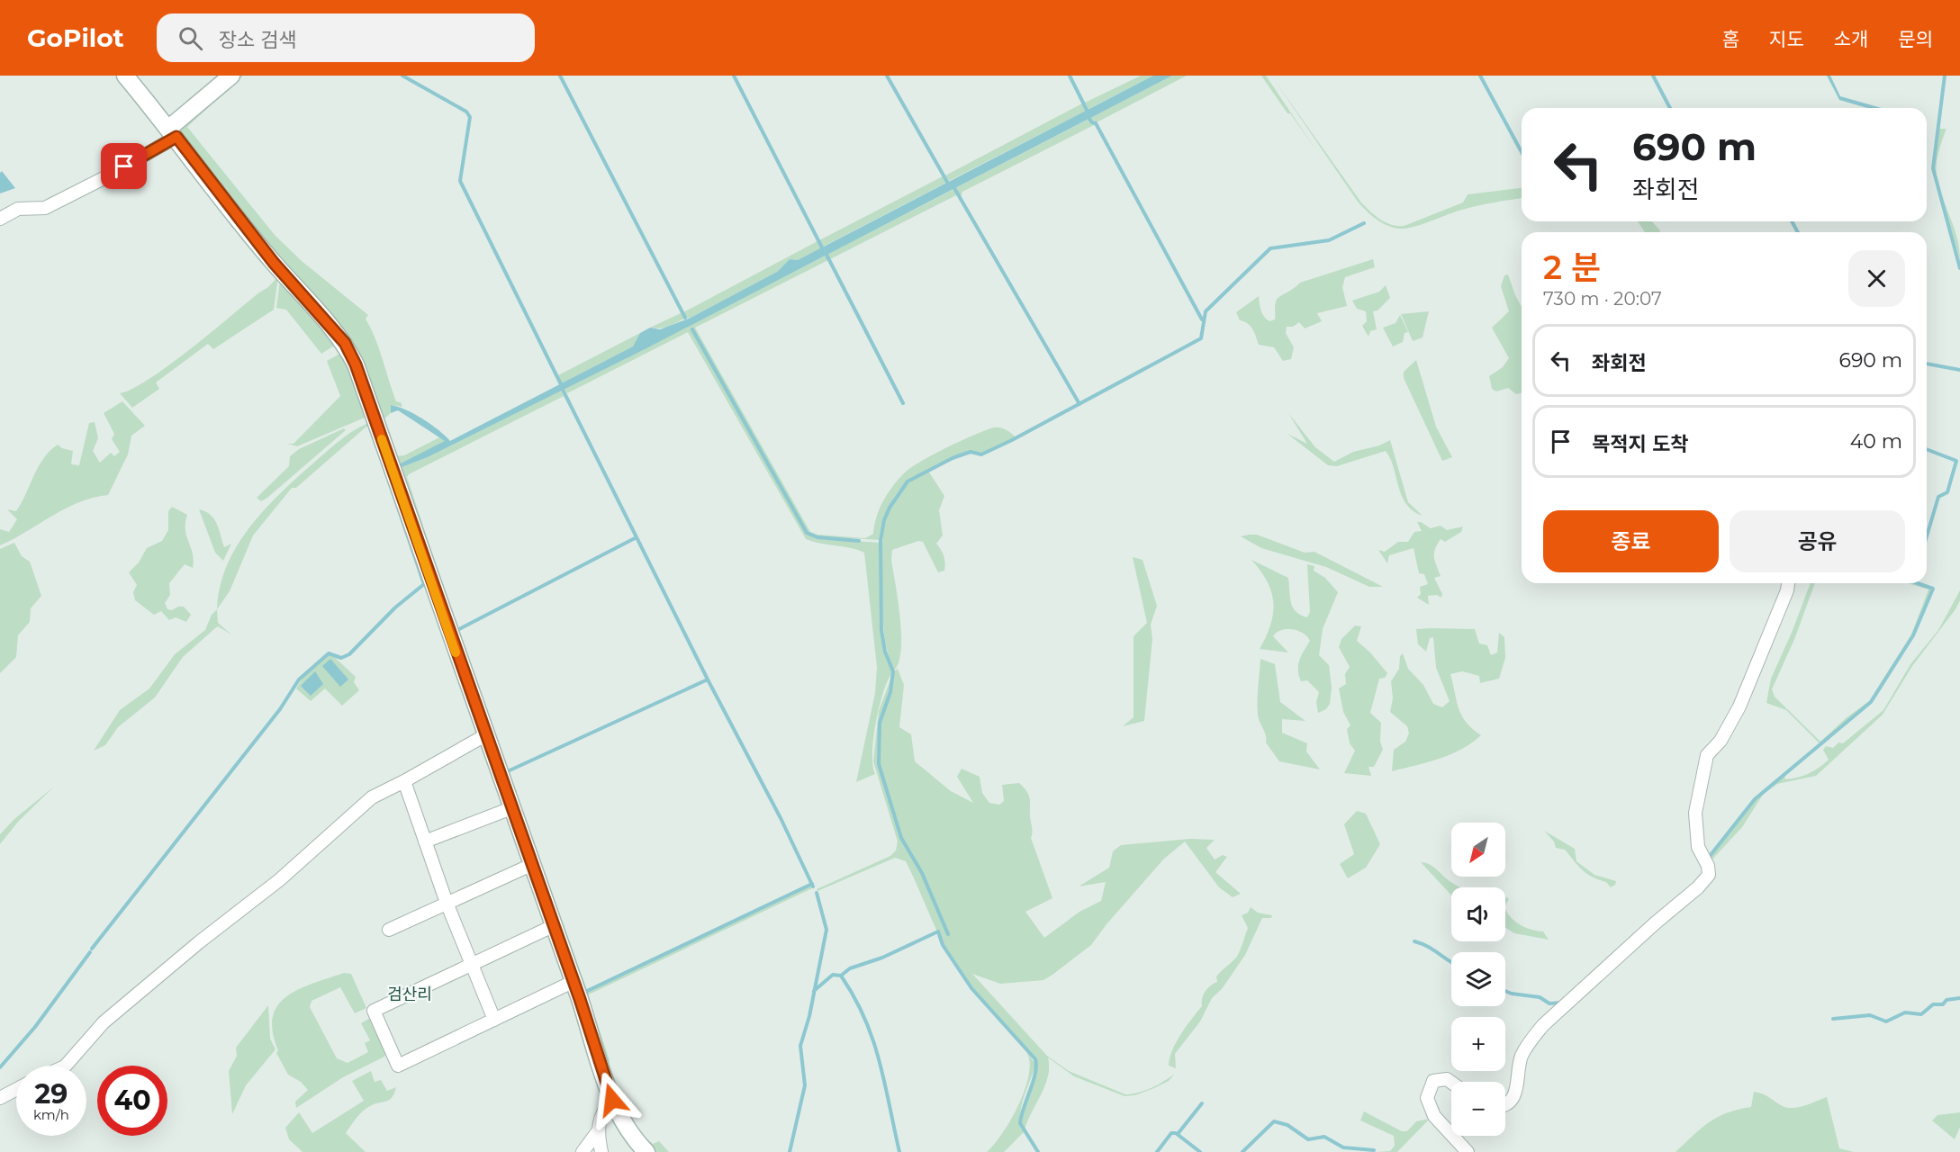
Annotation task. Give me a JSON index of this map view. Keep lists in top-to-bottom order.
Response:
{
  "districts": ["검산리"],
  "north": "bottom left",
  "page": {
    "header": "GoPilot",
    "search": "장소 검색",
    "nav": [
      "홈",
      "지도",
      "소개",
      "문의"
    ],
    "turn": ["690 m", "좌회전"],
    "heading": ["2 분", "730 m · 20:07"],
    "list": [
      {
        "name": "좌회전",
        "value": "690 m"
      },
      {
        "name": "목적지 도착",
        "value": "40 m"
      }
    ],
    "buttons": ["종료", "공유"],
    "map_buttons": ["+", "−"],
    "speed": "29 km/h",
    "limit": "40"
  }
}
